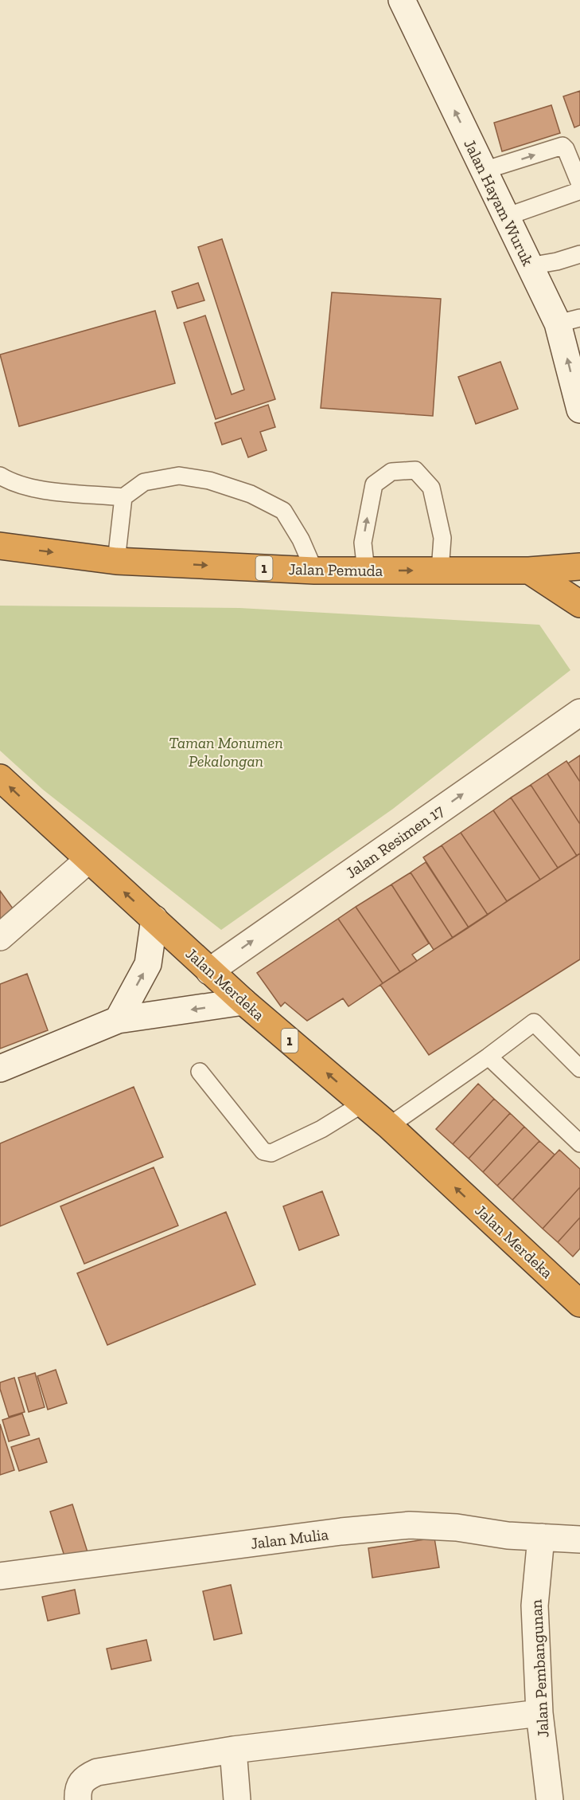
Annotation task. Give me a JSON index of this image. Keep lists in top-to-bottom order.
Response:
{
  "streets": {
    "highway": ["1", "Jalan Pemuda", "Jalan Merdeka"],
    "street": [
      "Jalan Hayam Wuruk",
      "Jalan Resimen 17",
      "Jalan Mulia",
      "Jalan Pembangunan"
    ]
  },
  "crossings": [
    ["1", "Jalan Pemuda"],
    ["Jalan Resimen 17", "Jalan Merdeka"],
    ["Jalan Mulia", "Jalan Pembangunan"]
  ],
  "one_way": [
    "Jalan Hayam Wuruk",
    "Jalan Pemuda",
    "Jalan Resimen 17",
    "Jalan Merdeka"
  ],
  "parks": ["Taman Monumen Pekalongan"]
}
